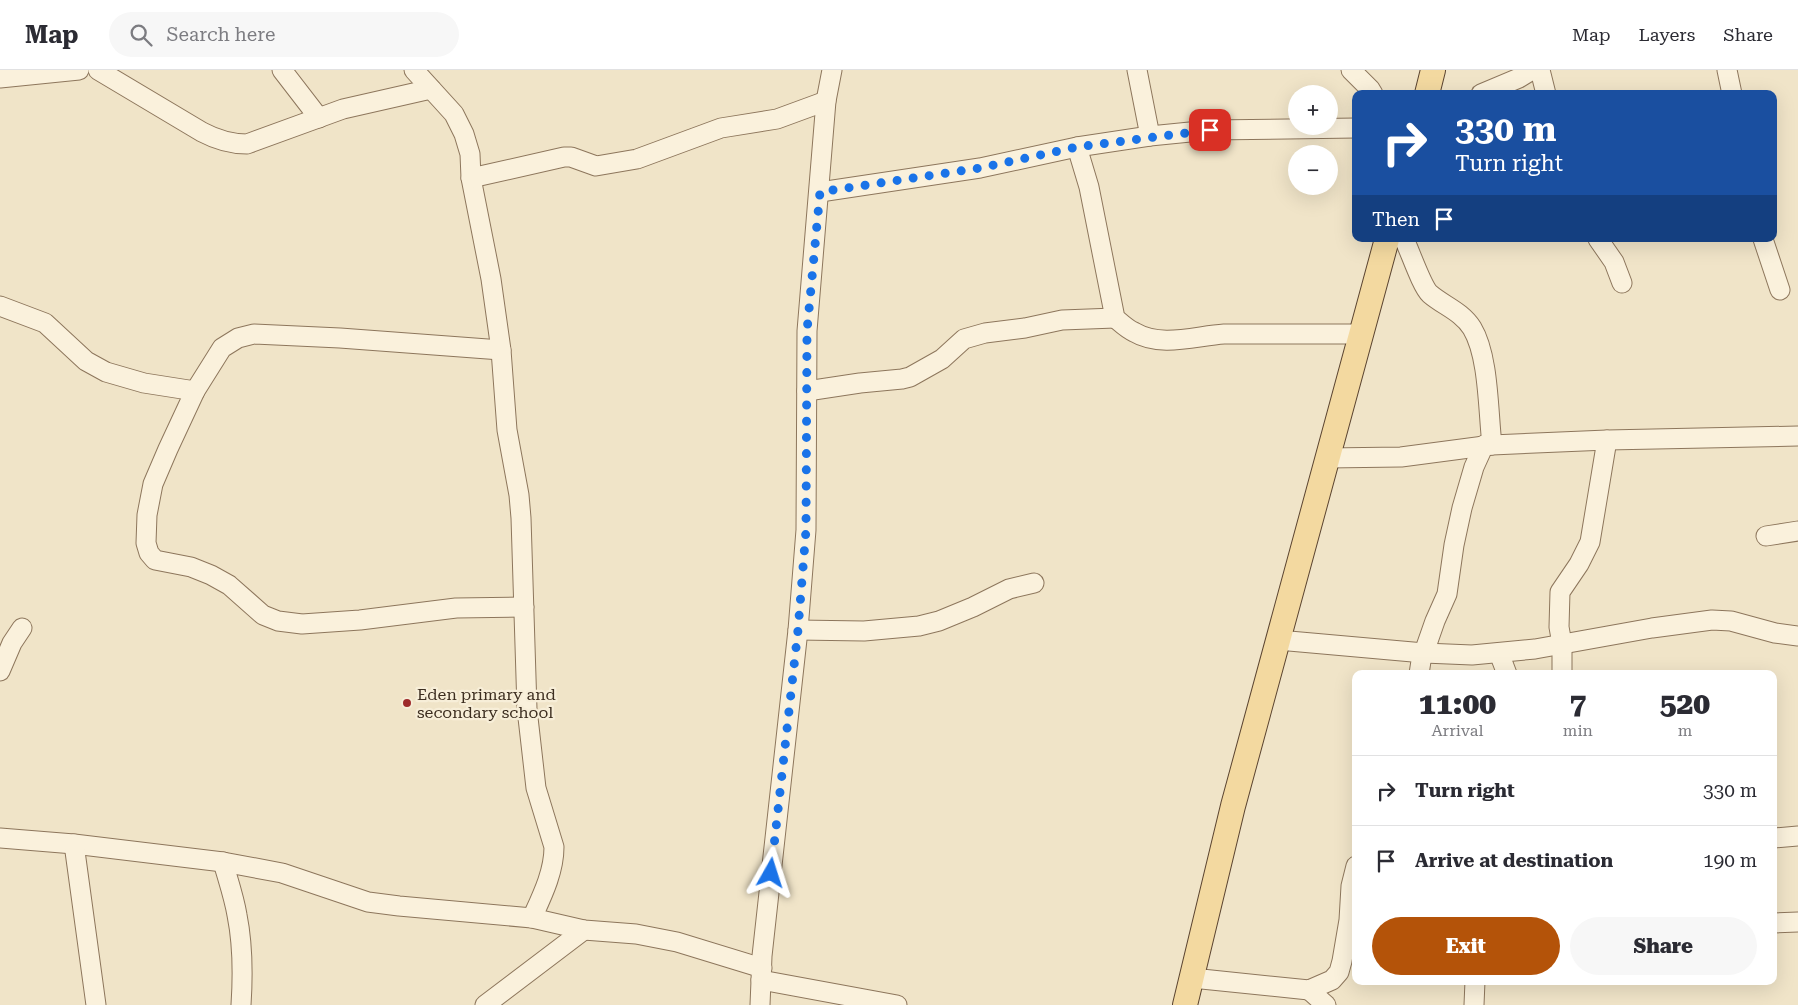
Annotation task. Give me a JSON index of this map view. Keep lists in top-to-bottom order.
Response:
{
  "places": ["Eden primary and secondary school"],
  "page": {
    "header": "Map",
    "search": "Search here",
    "nav": ["Map", "Layers", "Share"],
    "map_buttons": ["+", "−"],
    "turn": ["330 m", "Turn right"],
    "then": "Then",
    "eta": [
      "11:00",
      "Arrival",
      "7",
      "min",
      "520",
      "m"
    ],
    "list": [
      {
        "name": "Turn right",
        "value": "330 m"
      },
      {
        "name": "Arrive at destination",
        "value": "190 m"
      }
    ],
    "buttons": ["Exit", "Share"]
  }
}
